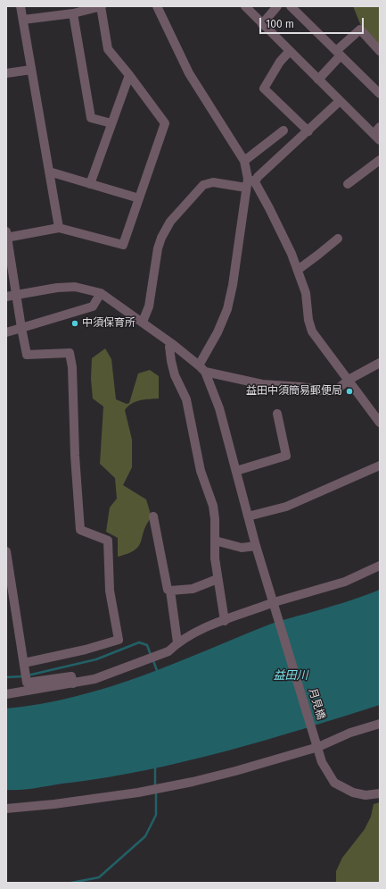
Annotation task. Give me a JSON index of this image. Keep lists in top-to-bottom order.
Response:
{
  "streets": {
    "street": ["月見橋"]
  },
  "water": ["益田川"],
  "places": ["中須保育所", "益田中須簡易郵便局"],
  "scale_bar": "100 m"
}
